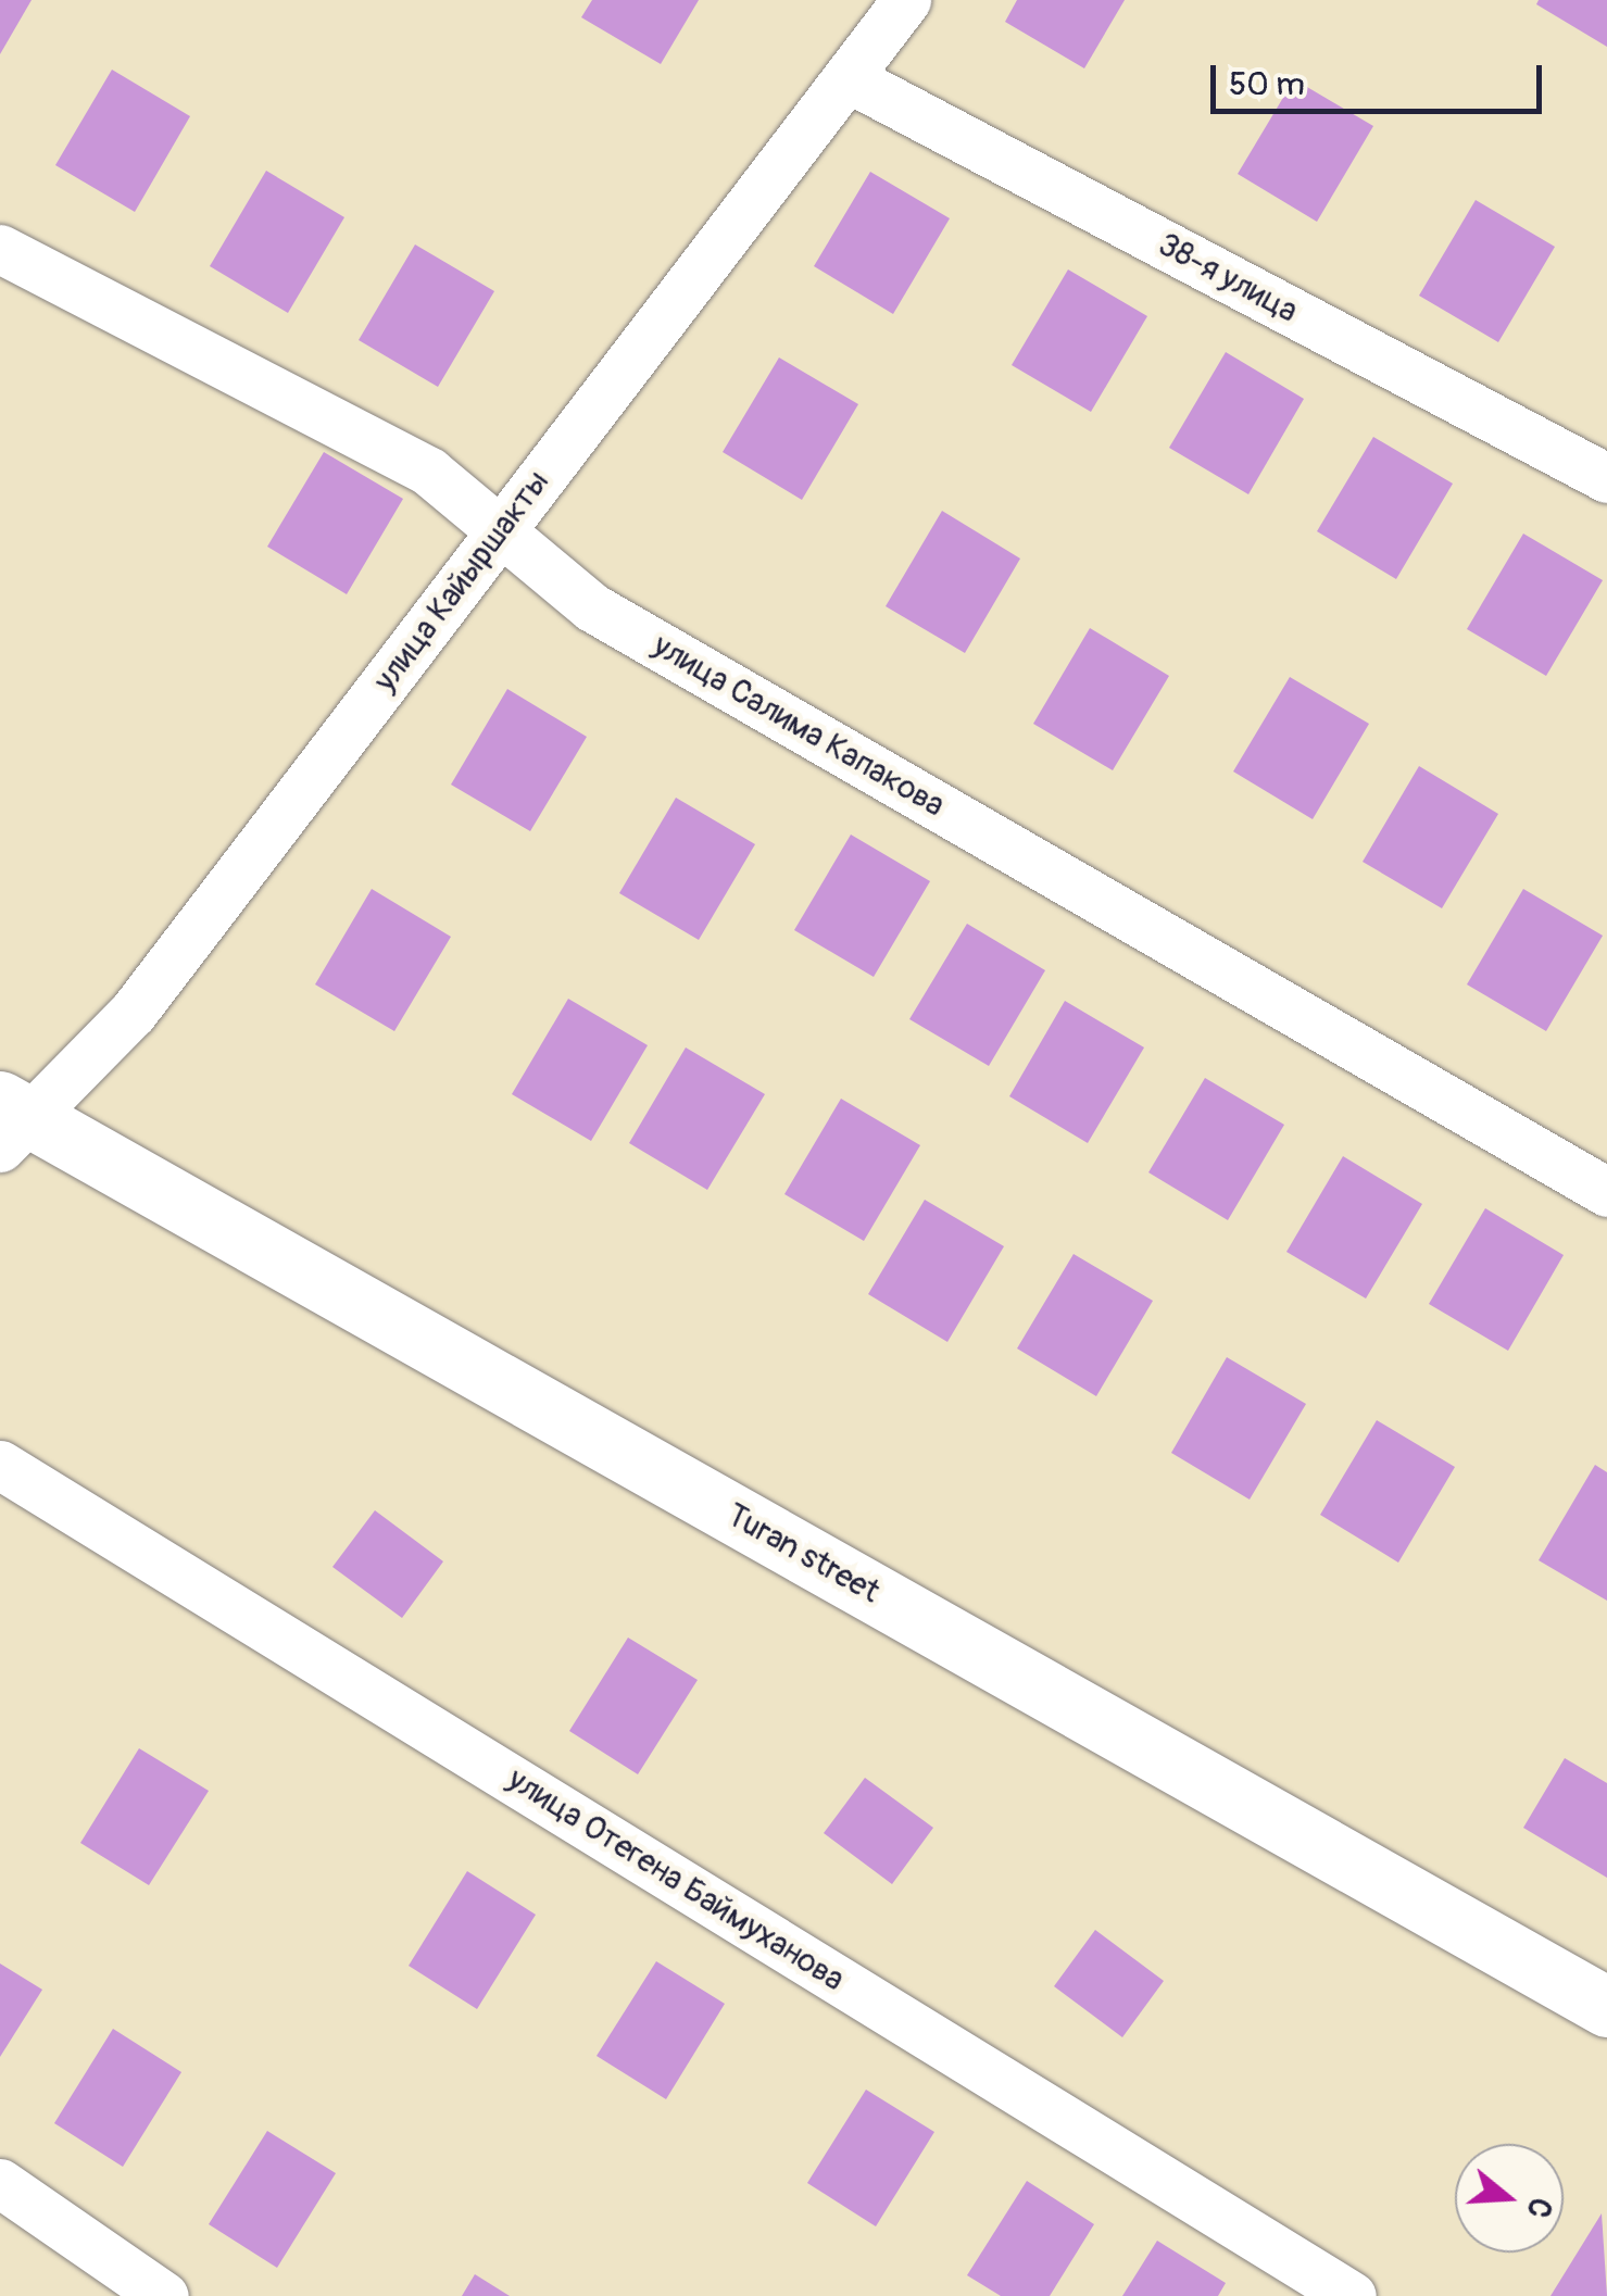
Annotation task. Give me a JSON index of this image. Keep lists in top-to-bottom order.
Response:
{
  "streets": {
    "street": [
      "38-я улица",
      "улица Кайыршакты",
      "улица Салима Капакова",
      "Turan street",
      "улица Отегена Баймуханова"
    ]
  },
  "crossings": [
    ["38-я улица", "улица Кайыршакты"],
    ["улица Кайыршакты", "улица Салима Капакова"],
    ["улица Кайыршакты", "Turan street"]
  ],
  "scale_bar": "50 m",
  "north": "right"
}
